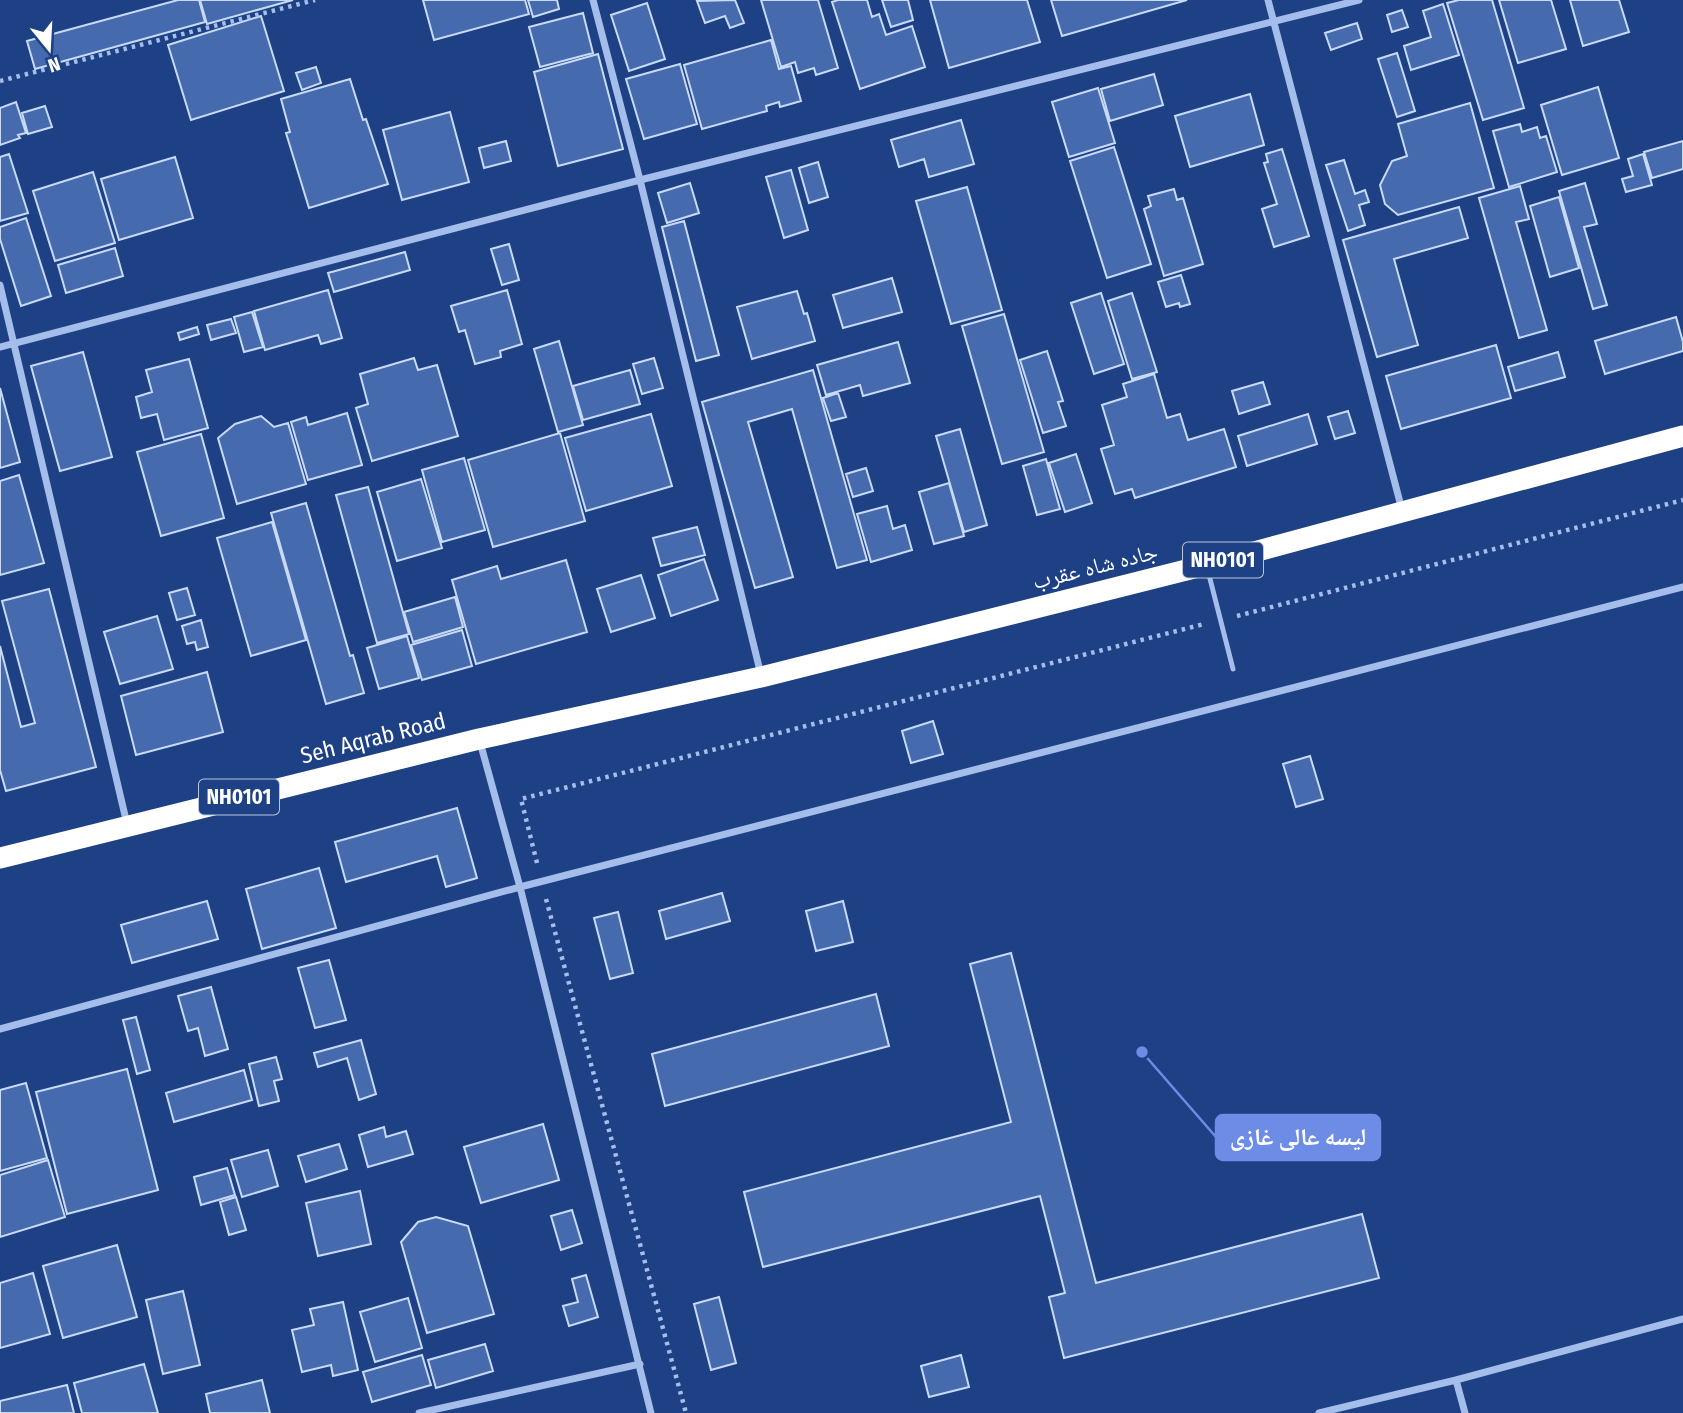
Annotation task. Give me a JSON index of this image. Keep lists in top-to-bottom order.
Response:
{
  "streets": {
    "highway": ["NH0101", "جاده شاه عقرب", "Seh Aqrab Road"]
  },
  "crossings": [
    ["جاده شاه عقرب", "Seh Aqrab Road"]
  ],
  "places": ["لیسه عالی غازی"],
  "north": "bottom"
}
